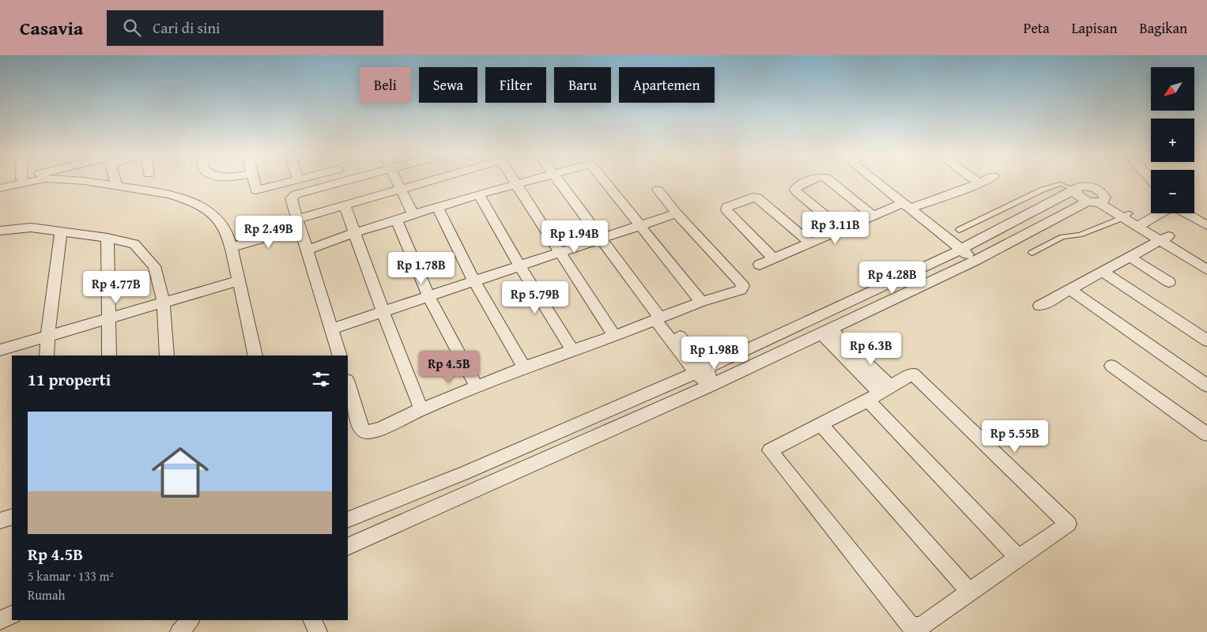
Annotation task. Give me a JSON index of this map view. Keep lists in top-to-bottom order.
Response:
{
  "north": "bottom left",
  "page": {
    "header": "Casavia",
    "search": "Cari di sini",
    "nav": ["Peta", "Lapisan", "Bagikan"],
    "map_buttons": ["+", "−"],
    "chip": [
      "Beli",
      "Sewa",
      "Filter",
      "Baru",
      "Apartemen"
    ],
    "price": [
      "Rp 3.11B",
      "Rp 2.49B",
      "Rp 1.94B",
      "Rp 1.78B",
      "Rp 4.28B",
      "Rp 4.77B",
      "Rp 5.79B",
      "Rp 6.3B",
      "Rp 1.98B",
      "Rp 4.5B",
      "Rp 5.55B"
    ],
    "heading": "11 properti",
    "list": [
      {
        "name": "Rp 4.5B",
        "note": "5 kamar · 133 m² · Rumah"
      }
    ]
  }
}
